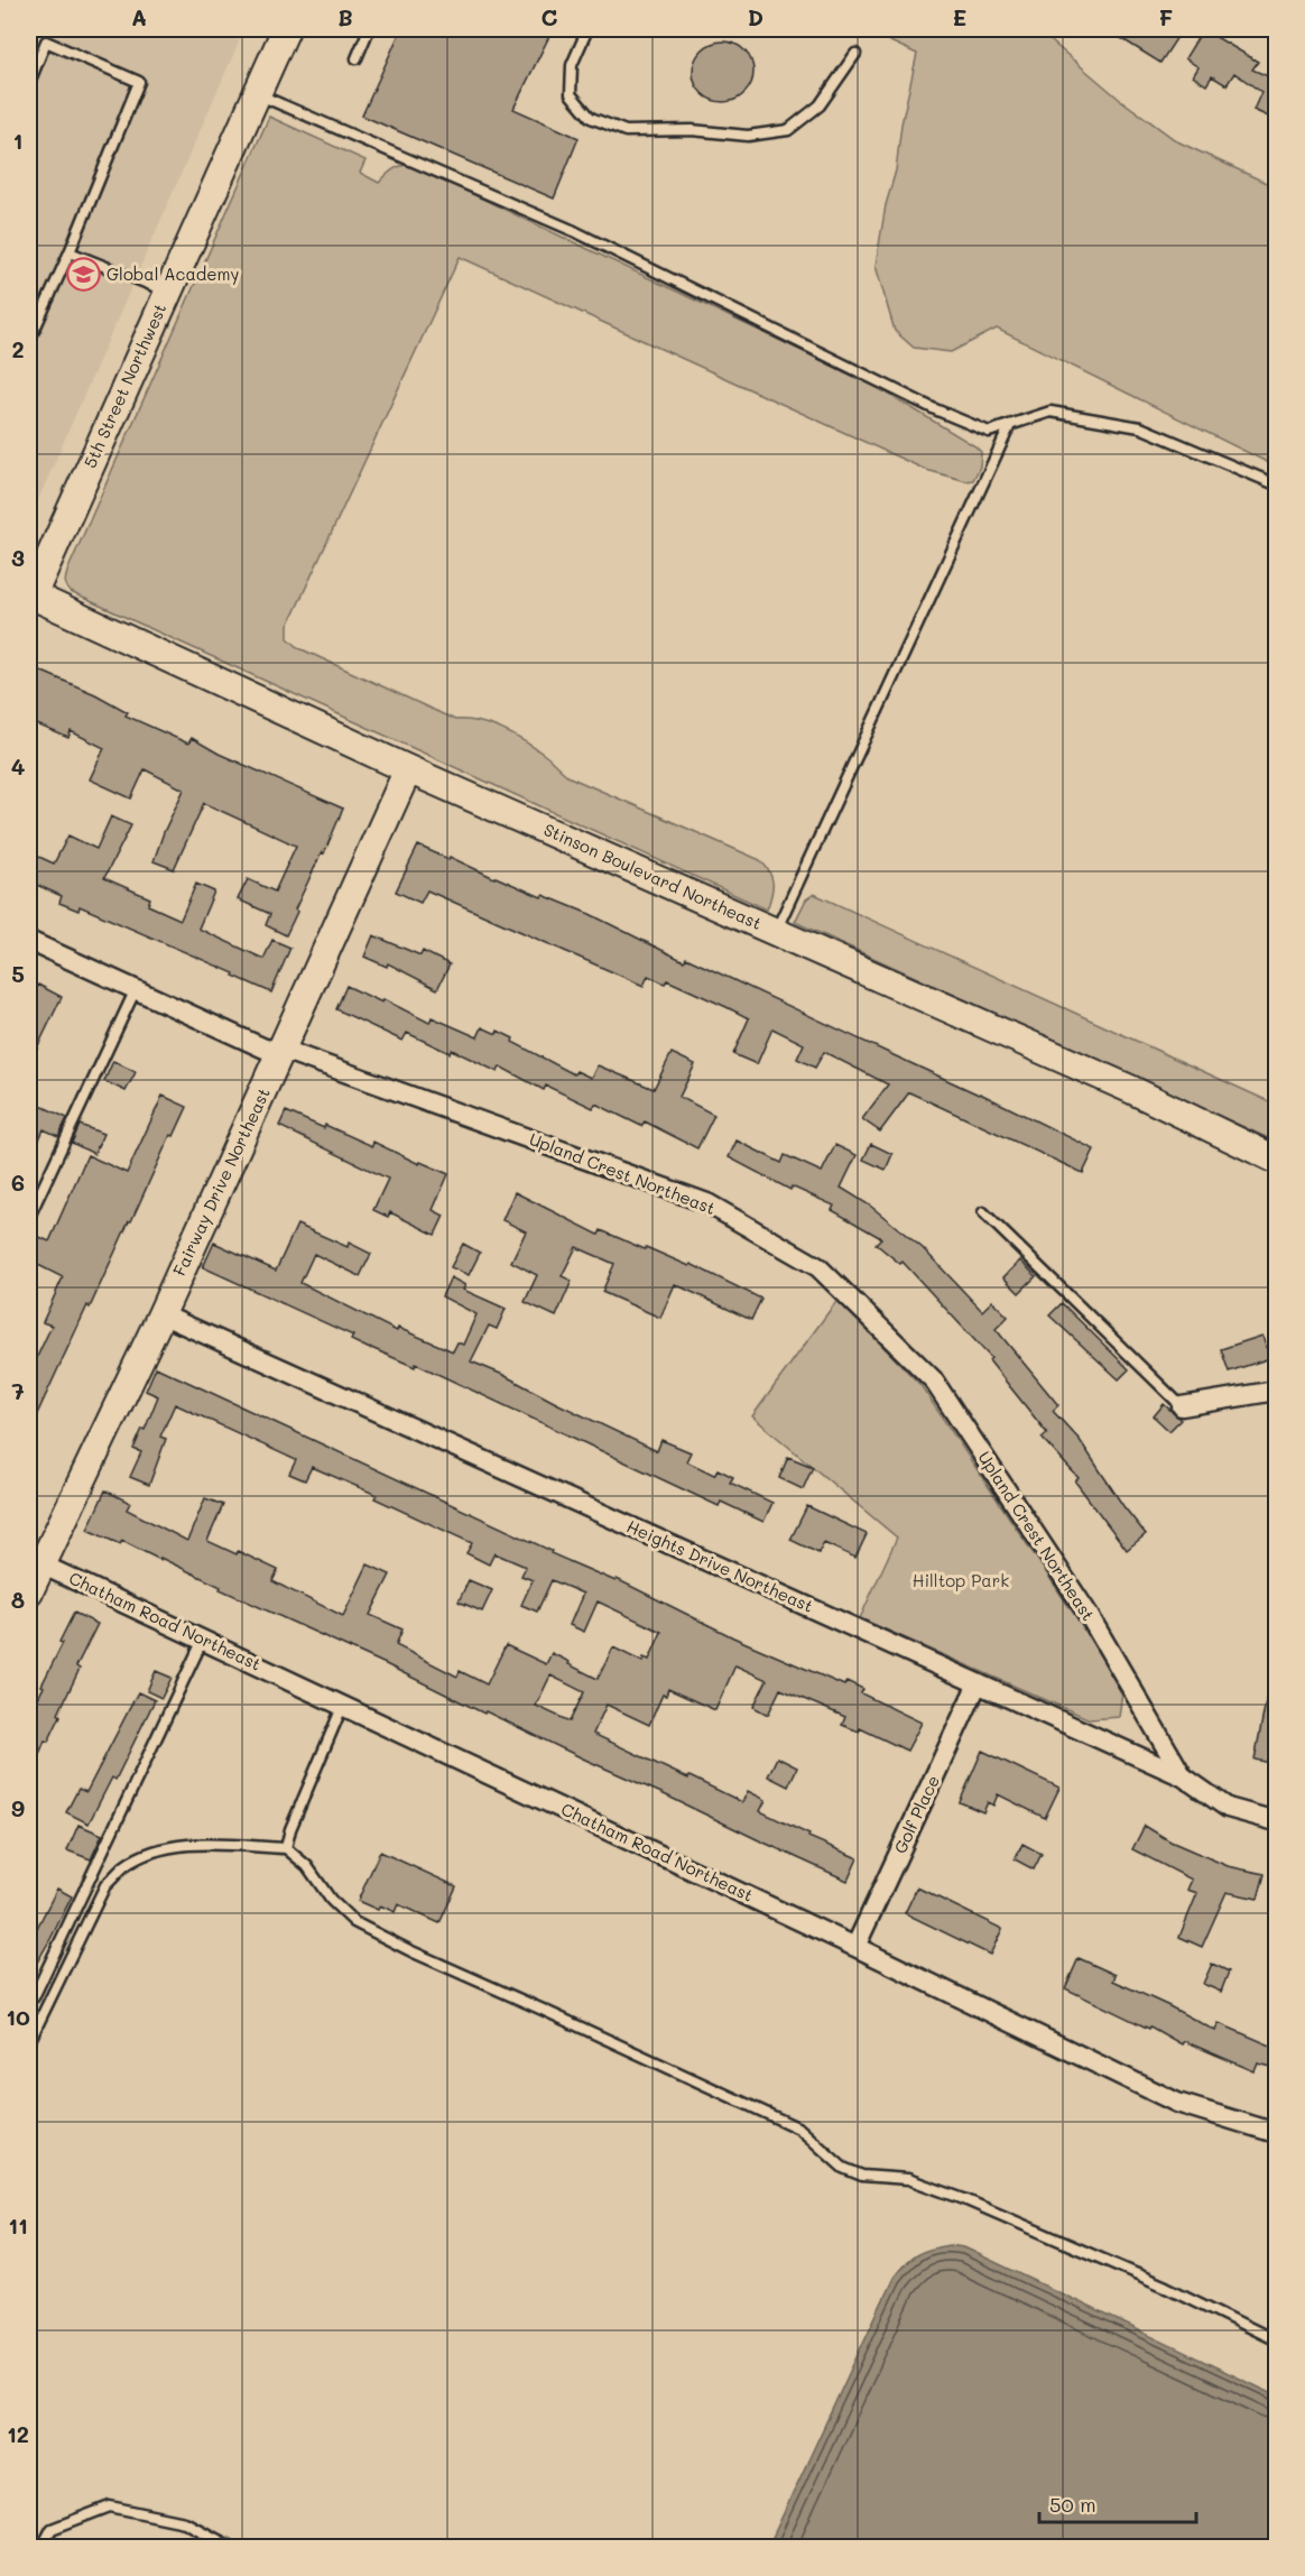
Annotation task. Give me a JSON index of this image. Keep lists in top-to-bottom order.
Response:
{
  "streets": {
    "street": [
      "5th Street Northwest",
      "Stinson Boulevard Northeast",
      "Upland Crest Northeast",
      "Fairway Drive Northeast",
      "Heights Drive Northeast",
      "Chatham Road Northeast",
      "Golf Place"
    ]
  },
  "crossings": [
    ["5th Street Northwest", "Stinson Boulevard Northeast"],
    ["Stinson Boulevard Northeast", "Fairway Drive Northeast"],
    ["Upland Crest Northeast", "Fairway Drive Northeast"],
    ["Upland Crest Northeast", "Heights Drive Northeast"],
    ["Fairway Drive Northeast", "Heights Drive Northeast"],
    ["Fairway Drive Northeast", "Chatham Road Northeast"],
    ["Heights Drive Northeast", "Golf Place"],
    ["Chatham Road Northeast", "Golf Place"]
  ],
  "parks": ["Hilltop Park"],
  "places": {
    "school or university": ["Global Academy"]
  },
  "scale_bar": "50 m",
  "grid": {
    "columns": [
      "A",
      "B",
      "C",
      "D",
      "E",
      "F"
    ],
    "rows": [
      "1",
      "2",
      "3",
      "4",
      "5",
      "6",
      "7",
      "8",
      "9",
      "10",
      "11",
      "12"
    ]
  }
}
